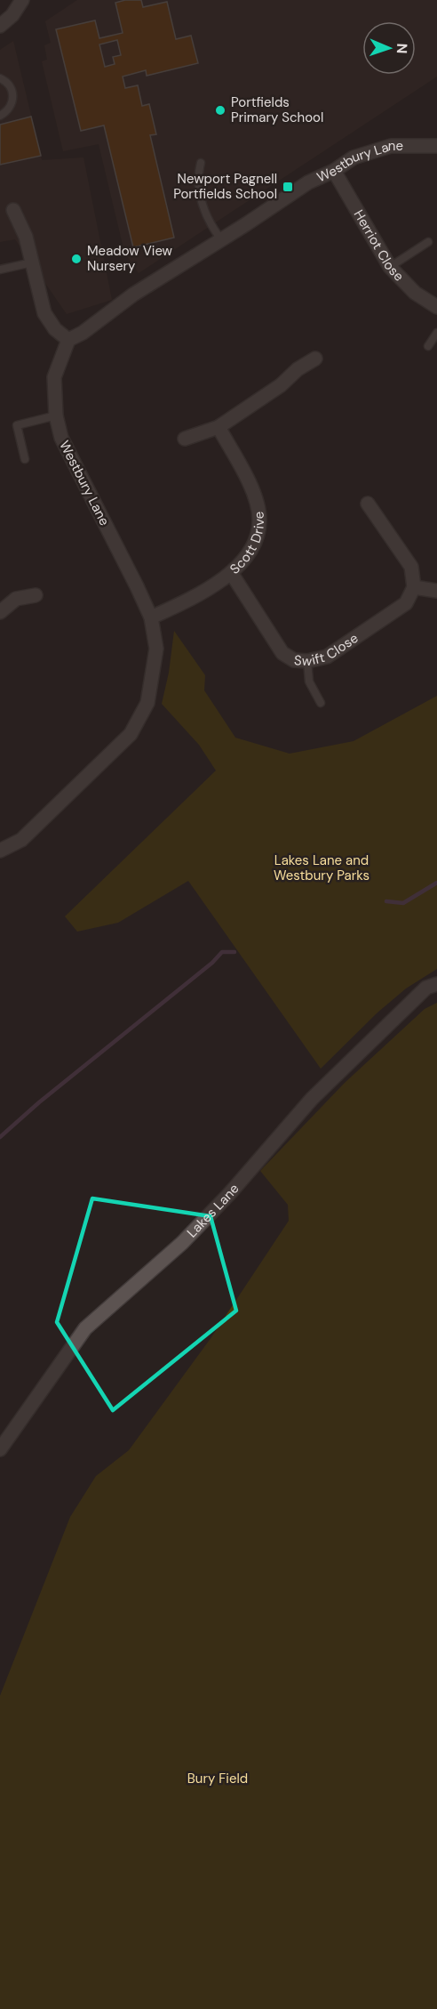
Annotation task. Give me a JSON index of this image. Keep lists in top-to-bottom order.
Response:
{
  "streets": {
    "street": [
      "Westbury Lane",
      "Herriot Close",
      "Scott Drive",
      "Swift Close",
      "Lakes Lane"
    ]
  },
  "crossings": [
    ["Westbury Lane", "Herriot Close"],
    ["Westbury Lane", "Scott Drive"],
    ["Scott Drive", "Swift Close"]
  ],
  "parks": ["Lakes Lane and Westbury Parks", "Bury Field"],
  "places": {
    "other": ["Portfields Primary School", "Meadow View Nursery"],
    "transit": ["Newport Pagnell Portfields School"]
  },
  "north": "right"
}
